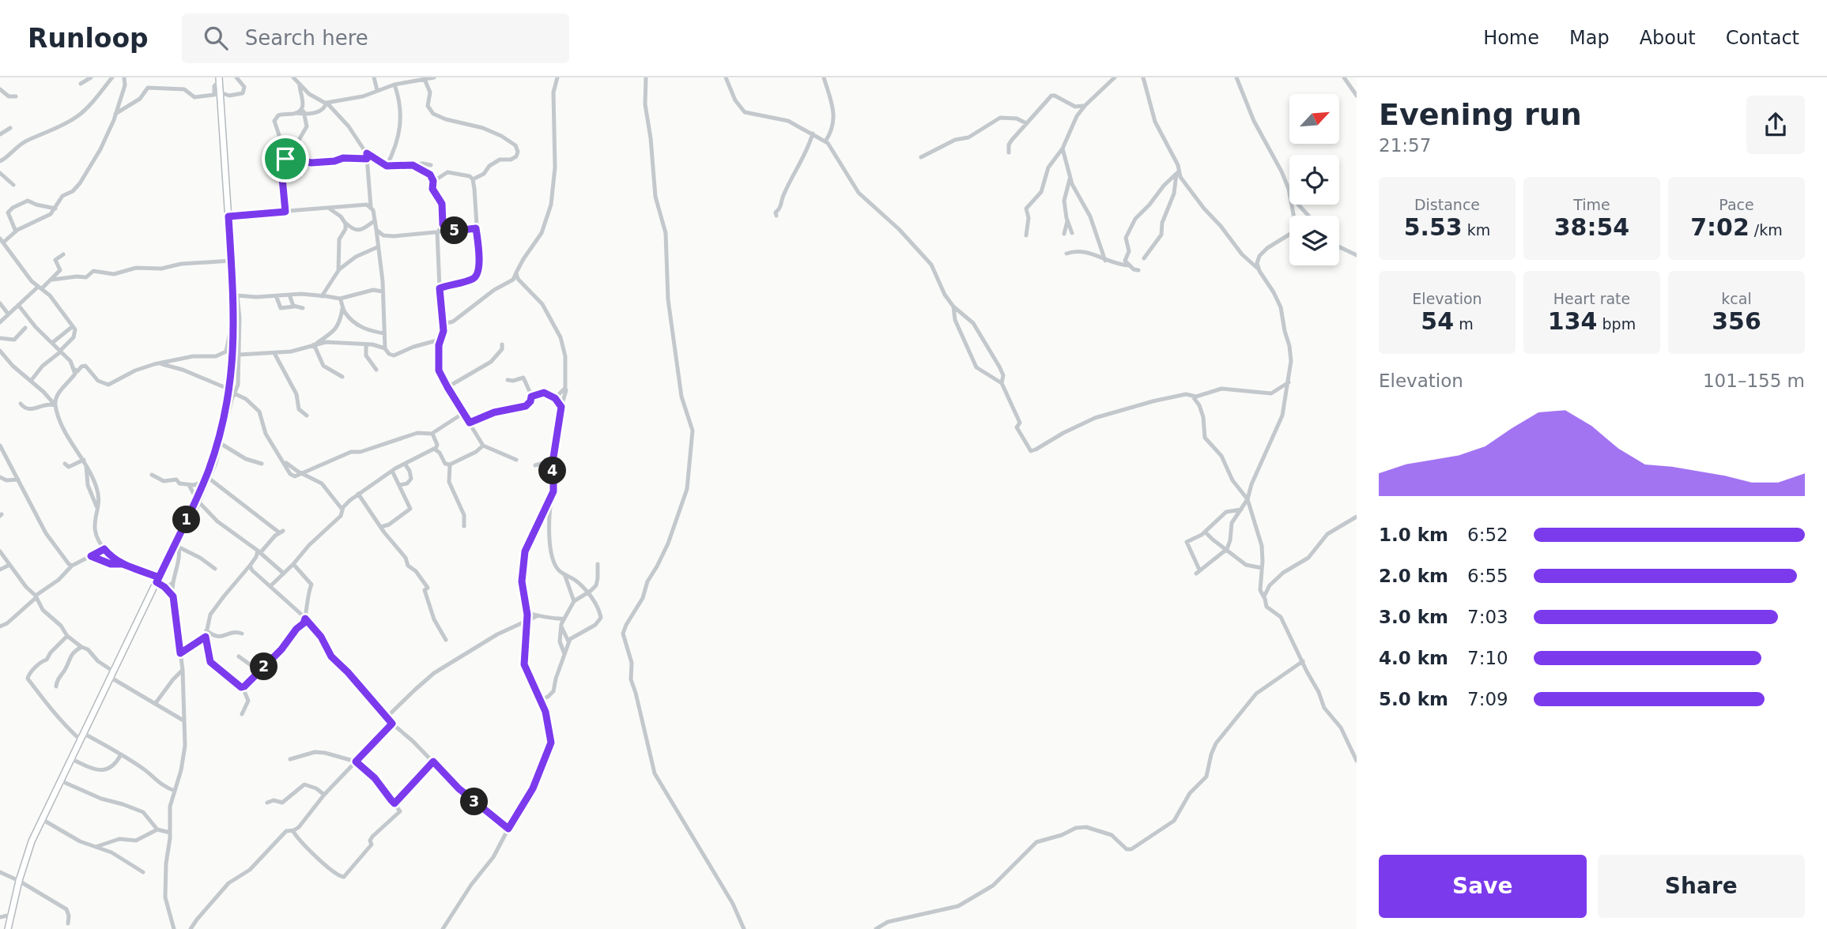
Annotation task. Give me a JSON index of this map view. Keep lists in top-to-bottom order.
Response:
{
  "north": "top right",
  "page": {
    "header": "Runloop",
    "search": "Search here",
    "nav": [
      "Home",
      "Map",
      "About",
      "Contact"
    ],
    "heading": ["Evening run", "21:57"],
    "stats": [
      ["Distance", "5.53 km"],
      ["Time", "38:54"],
      ["Pace", "7:02 /km"],
      ["Elevation", "54 m"],
      ["Heart rate", "134 bpm"],
      ["kcal", "356"]
    ],
    "pins": [
      "5",
      "4",
      "1",
      "2",
      "3"
    ],
    "chart": ["Elevation", "101–155 m"],
    "list": [
      {
        "name": "1.0 km",
        "note": "6:52"
      },
      {
        "name": "2.0 km",
        "note": "6:55"
      },
      {
        "name": "3.0 km",
        "note": "7:03"
      },
      {
        "name": "4.0 km",
        "note": "7:10"
      },
      {
        "name": "5.0 km",
        "note": "7:09"
      }
    ],
    "buttons": ["Save", "Share"]
  }
}
